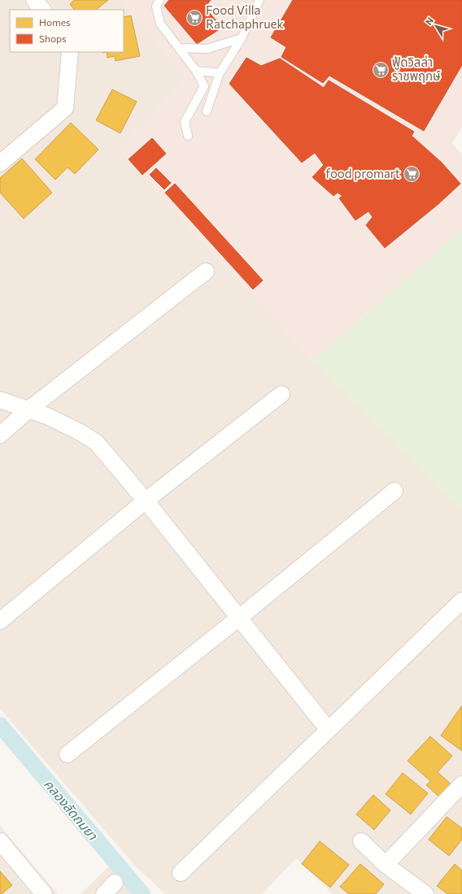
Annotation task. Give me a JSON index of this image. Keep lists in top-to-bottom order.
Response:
{
  "water": ["คลองลัดถมยา"],
  "places": {
    "supermarket": ["Food Villa Ratchaphruek", "ฟู้ดวิลล่า ราชพฤกษ์", "food promart"]
  },
  "legend": ["Homes", "Shops"],
  "north": "top left"
}
